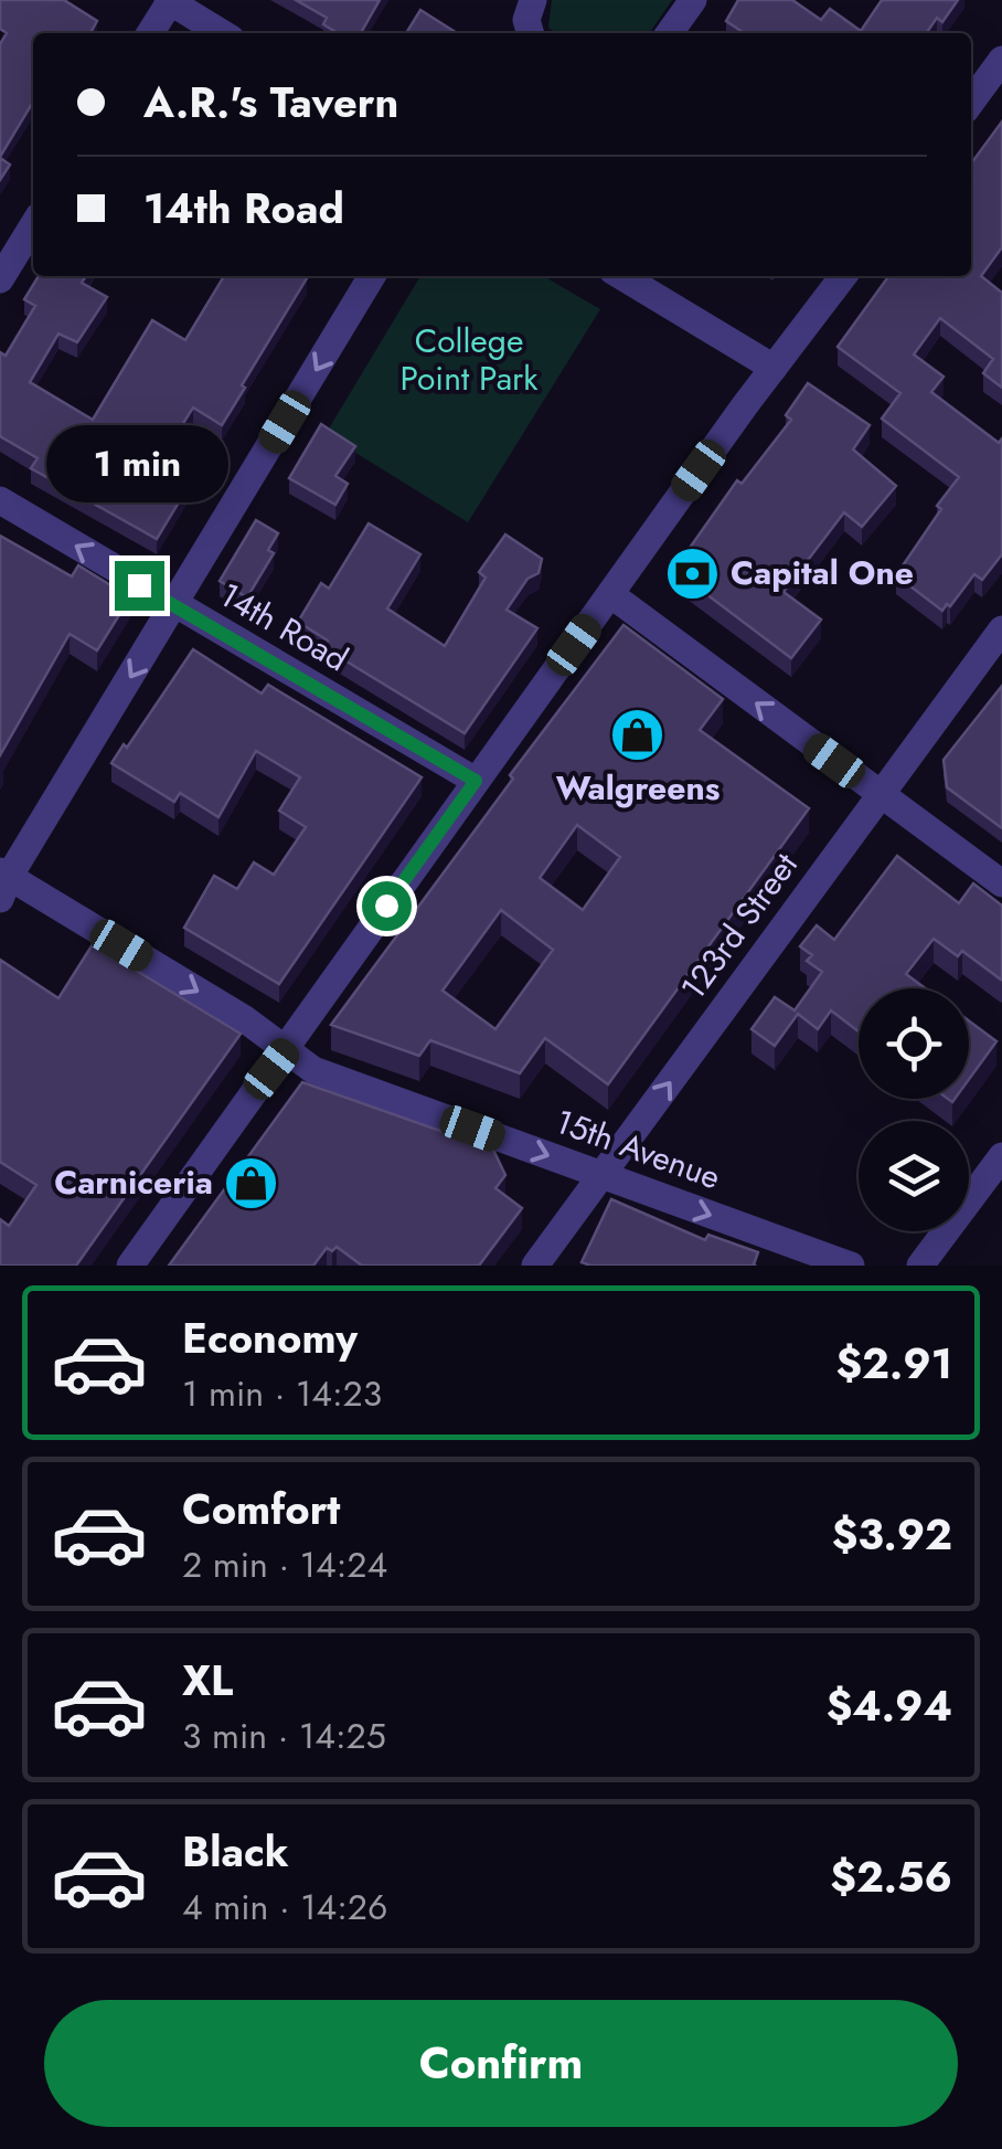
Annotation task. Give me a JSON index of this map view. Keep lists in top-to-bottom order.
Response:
{
  "streets": {
    "street": ["14th Road", "123rd Street", "15th Avenue"]
  },
  "crossings": [
    ["123rd Street", "15th Avenue"]
  ],
  "one_way": ["14th Road", "123rd Street", "15th Avenue"],
  "parks": ["College Point Park"],
  "places": {
    "bank": ["Capital One"],
    "shop": ["Walgreens", "Carniceria"]
  },
  "page": {
    "banner": ["A.R.'s Tavern", "14th Road"],
    "bubble": "1 min",
    "list": [
      {
        "name": "Economy",
        "note": "1 min · 14:23",
        "value": "$2.91"
      },
      {
        "name": "Comfort",
        "note": "2 min · 14:24",
        "value": "$3.92"
      },
      {
        "name": "XL",
        "note": "3 min · 14:25",
        "value": "$4.94"
      },
      {
        "name": "Black",
        "note": "4 min · 14:26",
        "value": "$2.56"
      }
    ],
    "buttons": "Confirm"
  }
}
